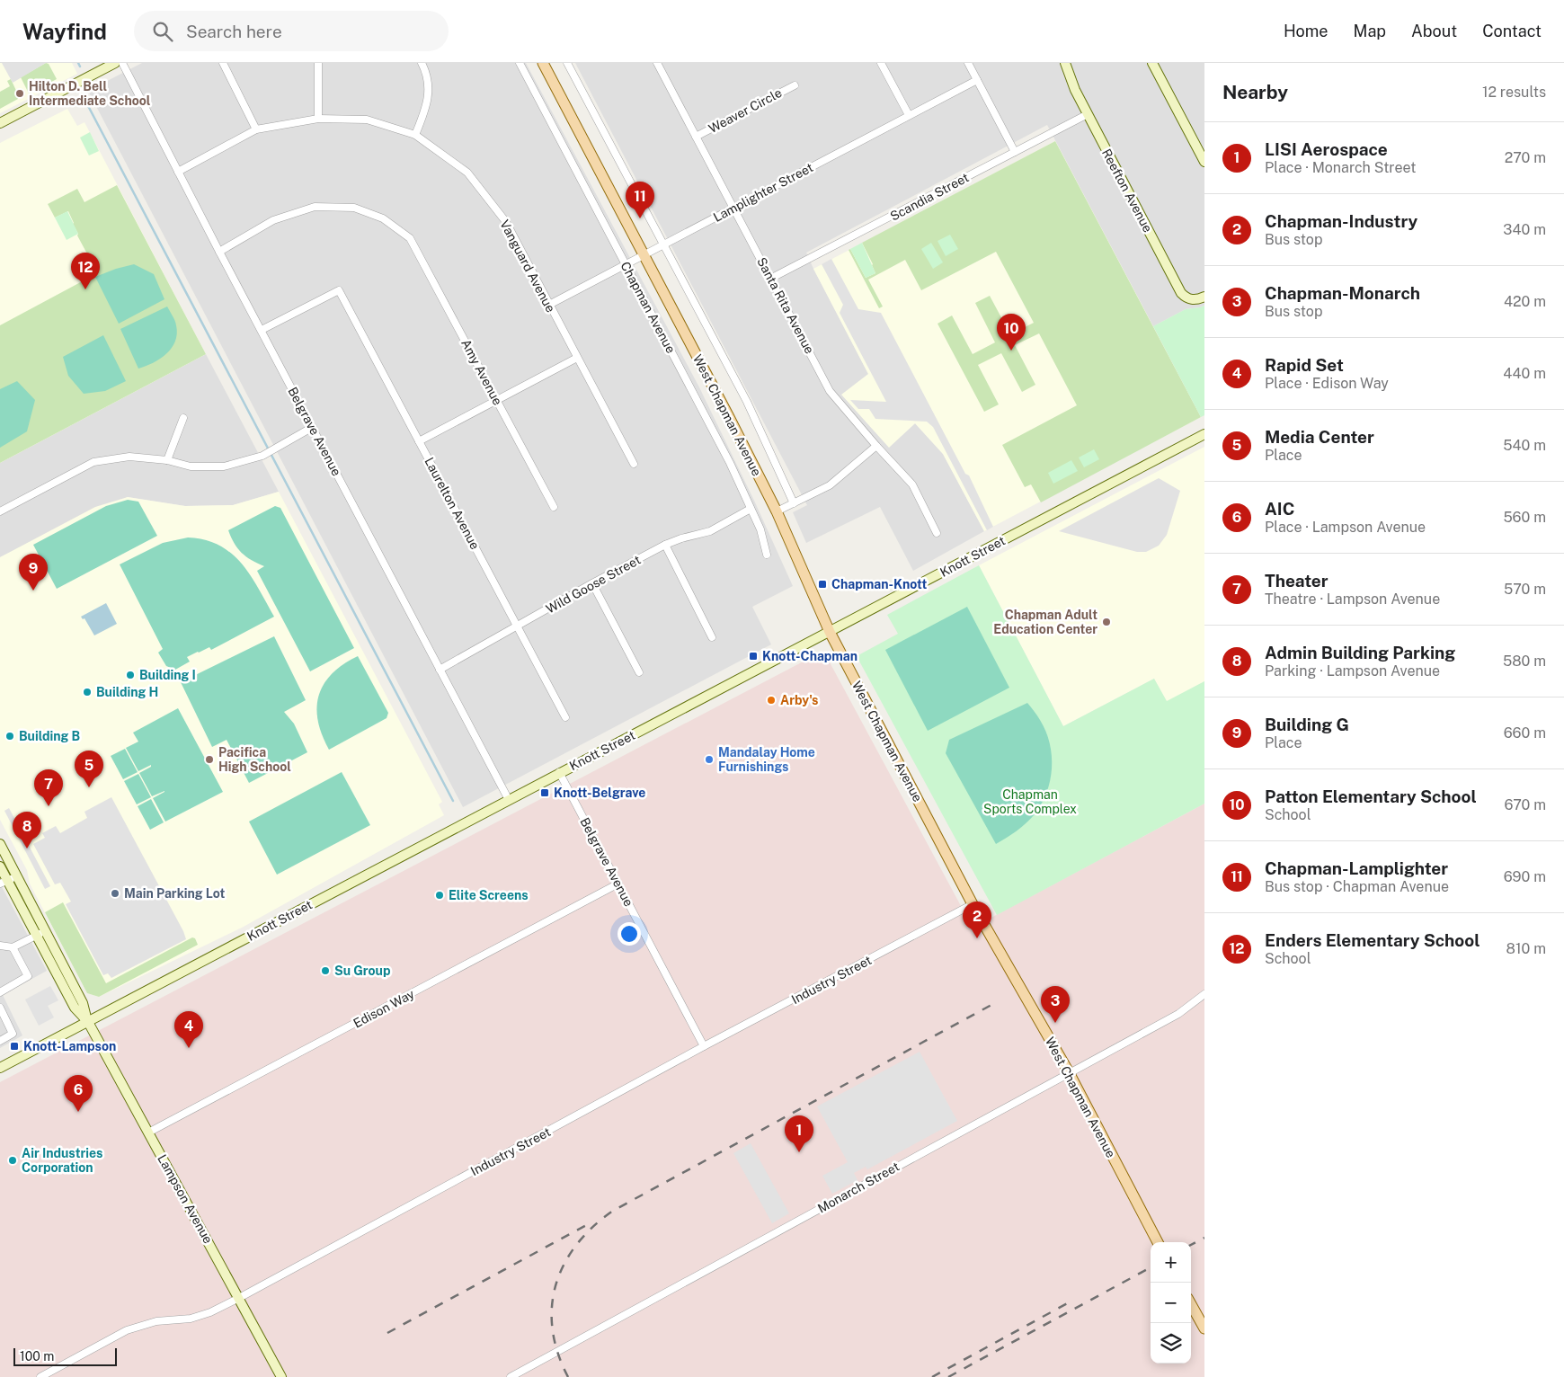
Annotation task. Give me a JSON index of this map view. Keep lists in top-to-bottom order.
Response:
{
  "streets": {
    "main road": [
      "Reefton Avenue",
      "West Chapman Avenue",
      "Knott Street",
      "Lampson Avenue"
    ],
    "street": [
      "Weaver Circle",
      "Lamplighter Street",
      "Scandia Street",
      "Vanguard Avenue",
      "Santa Rita Avenue",
      "Chapman Avenue",
      "Amy Avenue",
      "Belgrave Avenue",
      "Laurelton Avenue",
      "Wild Goose Street",
      "Industry Street",
      "Edison Way",
      "Monarch Street"
    ]
  },
  "crossings": [
    ["Weaver Circle", "Santa Rita Avenue"],
    ["Reefton Avenue", "Scandia Street"],
    ["Lamplighter Street", "Vanguard Avenue"],
    ["Lamplighter Street", "Santa Rita Avenue"],
    ["Lamplighter Street", "Chapman Avenue"],
    ["Lamplighter Street", "West Chapman Avenue"],
    ["Scandia Street", "Santa Rita Avenue"],
    ["Vanguard Avenue", "Belgrave Avenue"],
    ["Chapman Avenue", "Wild Goose Street"],
    ["Amy Avenue", "Belgrave Avenue"],
    ["West Chapman Avenue", "Knott Street"],
    ["West Chapman Avenue", "Industry Street"],
    ["West Chapman Avenue", "Monarch Street"],
    ["Belgrave Avenue", "Laurelton Avenue"],
    ["Belgrave Avenue", "Knott Street"],
    ["Belgrave Avenue", "Wild Goose Street"],
    ["Belgrave Avenue", "Industry Street"],
    ["Belgrave Avenue", "Edison Way"],
    ["Laurelton Avenue", "Wild Goose Street"],
    ["Knott Street", "Lampson Avenue"],
    ["Industry Street", "Lampson Avenue"],
    ["Edison Way", "Lampson Avenue"]
  ],
  "parks": ["Chapman Sports Complex"],
  "places": {
    "other": [
      "Hilton D. Bell Intermediate School",
      "Chapman Adult Education Center",
      "Building I",
      "Building H",
      "Arby's",
      "Building B",
      "Pacifica High School",
      "Mandalay Home Furnishings",
      "Main Parking Lot",
      "Elite Screens",
      "Su Group",
      "Air Industries Corporation"
    ],
    "transit": [
      "Chapman-Knott",
      "Knott-Chapman",
      "Knott-Belgrave",
      "Knott-Lampson"
    ]
  },
  "scale_bar": "100 m",
  "page": {
    "header": "Wayfind",
    "search": "Search here",
    "nav": [
      "Home",
      "Map",
      "About",
      "Contact"
    ],
    "heading": ["Nearby", "12 results"],
    "list": [
      {
        "mark": "1",
        "name": "LISI Aerospace",
        "note": "Place · Monarch Street",
        "value": "270 m"
      },
      {
        "mark": "2",
        "name": "Chapman-Industry",
        "note": "Bus stop",
        "value": "340 m"
      },
      {
        "mark": "3",
        "name": "Chapman-Monarch",
        "note": "Bus stop",
        "value": "420 m"
      },
      {
        "mark": "4",
        "name": "Rapid Set",
        "note": "Place · Edison Way",
        "value": "440 m"
      },
      {
        "mark": "5",
        "name": "Media Center",
        "note": "Place",
        "value": "540 m"
      },
      {
        "mark": "6",
        "name": "AIC",
        "note": "Place · Lampson Avenue",
        "value": "560 m"
      },
      {
        "mark": "7",
        "name": "Theater",
        "note": "Theatre · Lampson Avenue",
        "value": "570 m"
      },
      {
        "mark": "8",
        "name": "Admin Building Parking",
        "note": "Parking · Lampson Avenue",
        "value": "580 m"
      },
      {
        "mark": "9",
        "name": "Building G",
        "note": "Place",
        "value": "660 m"
      },
      {
        "mark": "10",
        "name": "Patton Elementary School",
        "note": "School",
        "value": "670 m"
      },
      {
        "mark": "11",
        "name": "Chapman-Lamplighter",
        "note": "Bus stop · Chapman Avenue",
        "value": "690 m"
      },
      {
        "mark": "12",
        "name": "Enders Elementary School",
        "note": "School",
        "value": "810 m"
      }
    ],
    "pins": [
      "11",
      "12",
      "10",
      "9",
      "5",
      "7",
      "8",
      "2",
      "3",
      "4",
      "6",
      "1"
    ],
    "map_buttons": ["+", "−"],
    "scale": "100 m"
  }
}
